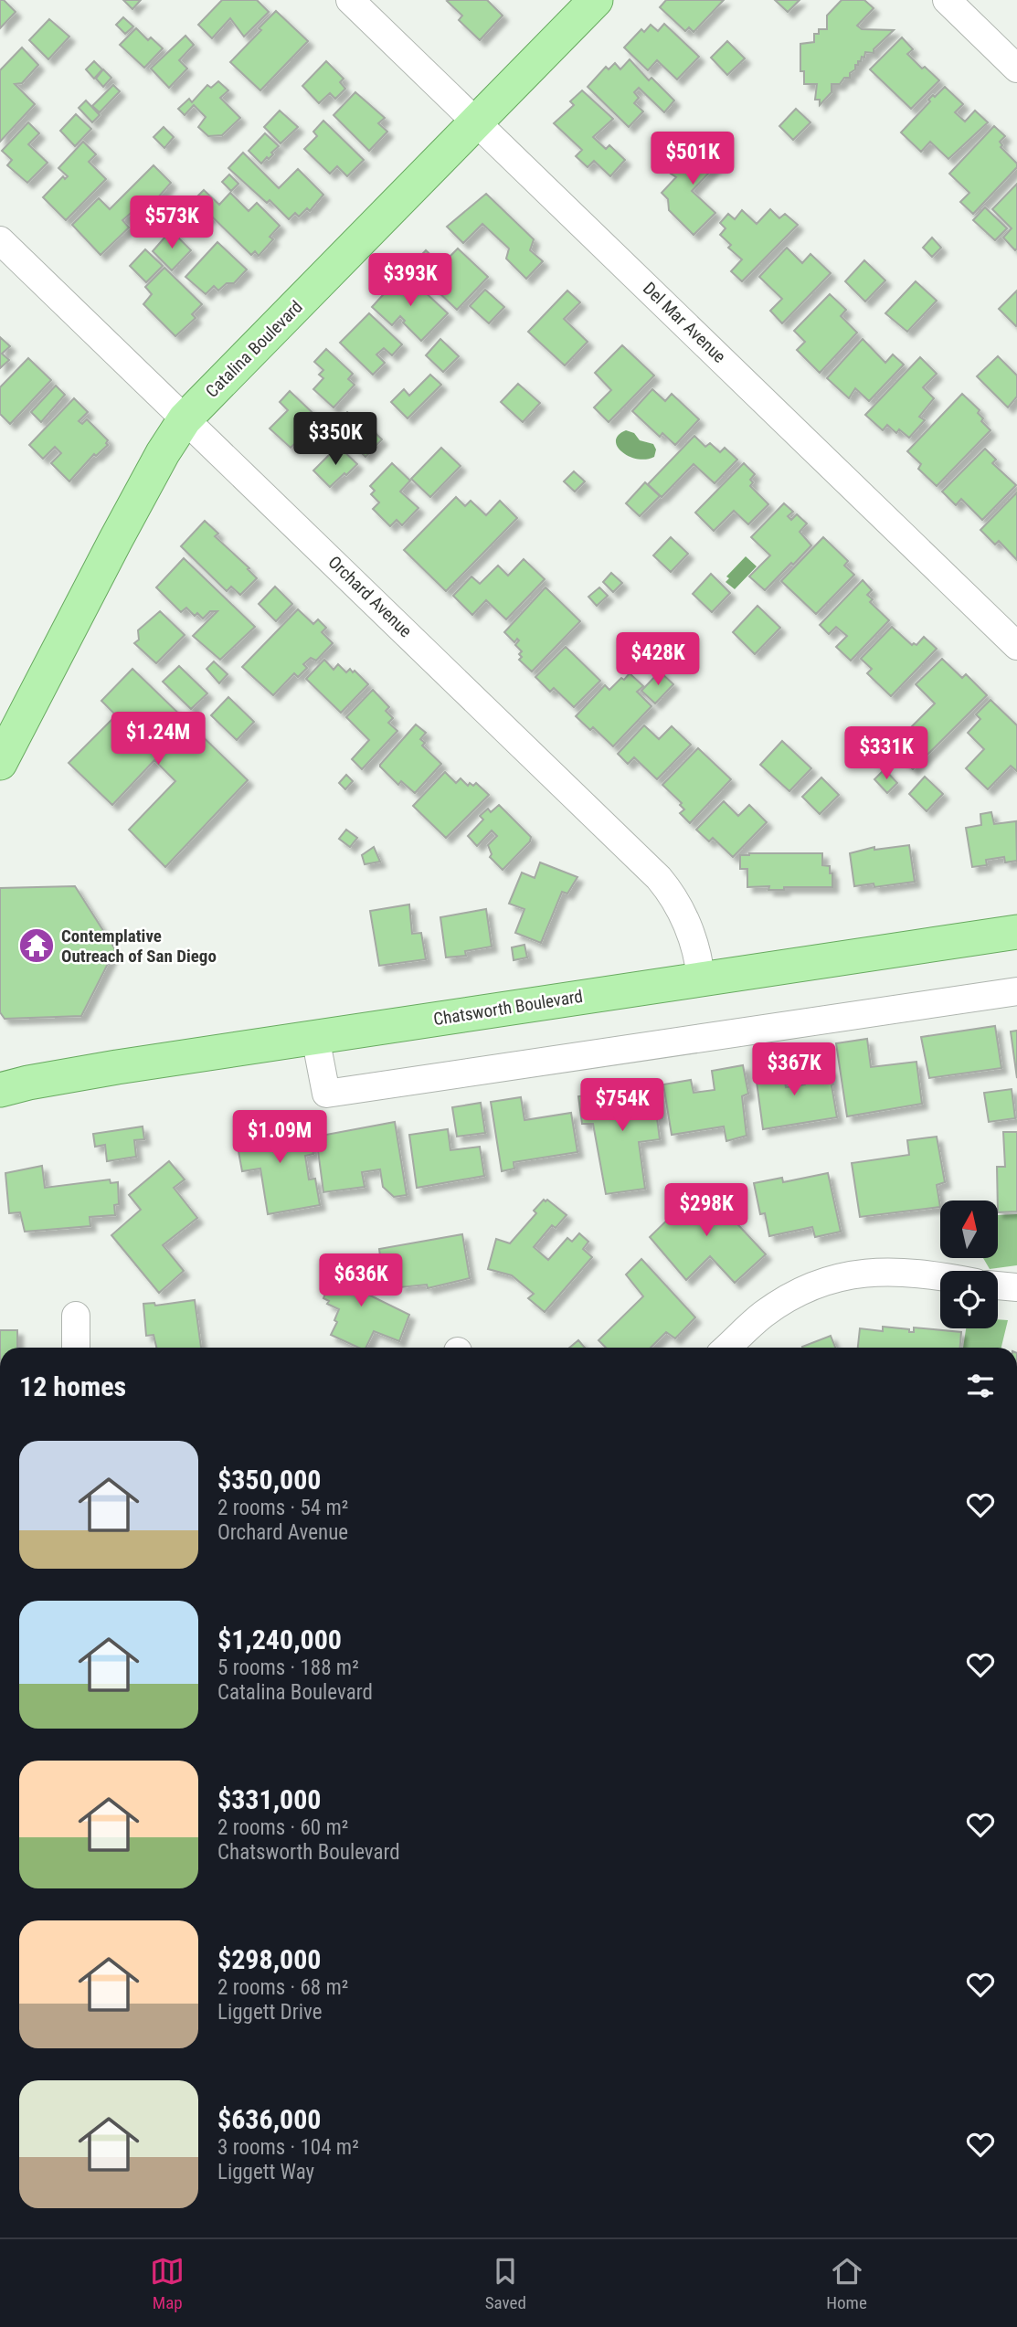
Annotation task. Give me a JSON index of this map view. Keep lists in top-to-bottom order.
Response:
{
  "streets": {
    "main road": ["Catalina Boulevard", "Chatsworth Boulevard"],
    "street": ["Del Mar Avenue", "Orchard Avenue"]
  },
  "crossings": [
    ["Del Mar Avenue", "Catalina Boulevard"],
    ["Catalina Boulevard", "Orchard Avenue"],
    ["Orchard Avenue", "Chatsworth Boulevard"]
  ],
  "places": {
    "temple": ["Contemplative Outreach of San Diego"]
  },
  "north": "top",
  "page": {
    "price": [
      "$501K",
      "$573K",
      "$393K",
      "$350K",
      "$428K",
      "$1.24M",
      "$331K",
      "$367K",
      "$754K",
      "$1.09M",
      "$298K",
      "$636K"
    ],
    "heading": "12 homes",
    "list": [
      {
        "name": "$350,000",
        "note": "2 rooms · 54 m² · Orchard Avenue"
      },
      {
        "name": "$1,240,000",
        "note": "5 rooms · 188 m² · Catalina Boulevard"
      },
      {
        "name": "$331,000",
        "note": "2 rooms · 60 m² · Chatsworth Boulevard"
      },
      {
        "name": "$298,000",
        "note": "2 rooms · 68 m² · Liggett Drive"
      },
      {
        "name": "$636,000",
        "note": "3 rooms · 104 m² · Liggett Way"
      }
    ],
    "tabs": ["Map", "Saved", "Home"]
  }
}
